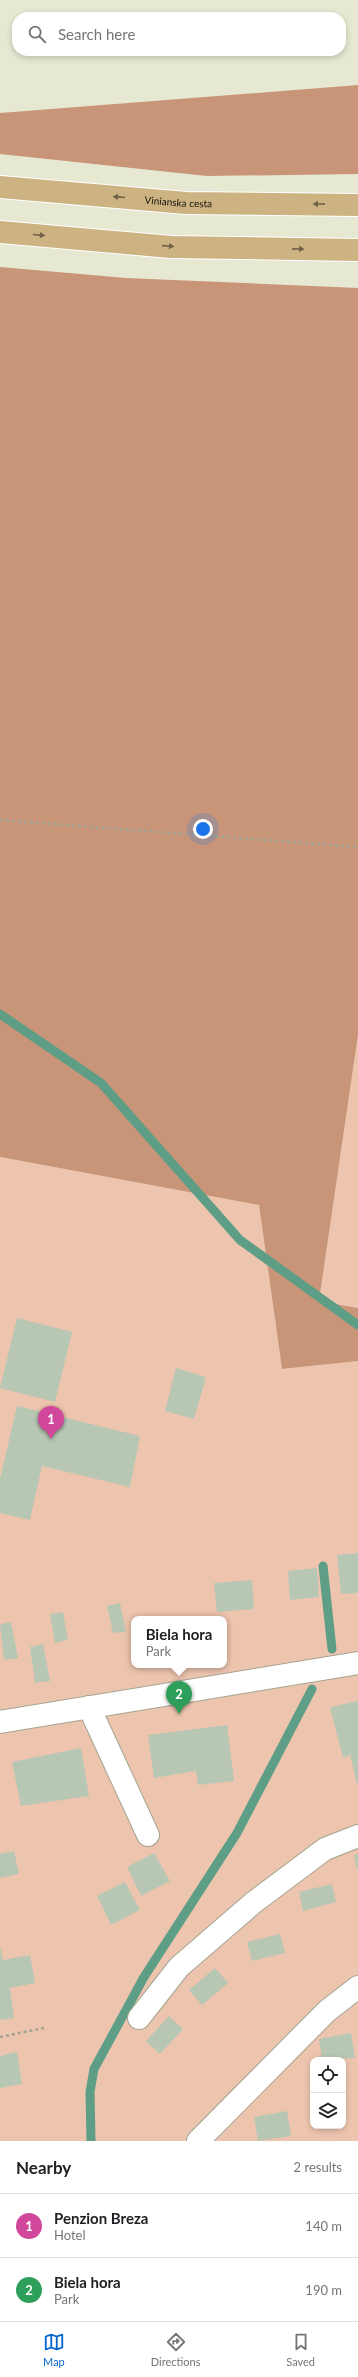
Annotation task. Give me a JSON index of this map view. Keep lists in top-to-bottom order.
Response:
{
  "streets": {
    "main road": ["Vinianska cesta"]
  },
  "page": {
    "search": "Search here",
    "pins": ["1", "2"],
    "popup": ["Biela hora", "Park"],
    "heading": ["Nearby", "2 results"],
    "list": [
      {
        "mark": "1",
        "name": "Penzion Breza",
        "note": "Hotel",
        "value": "140 m"
      },
      {
        "mark": "2",
        "name": "Biela hora",
        "note": "Park",
        "value": "190 m"
      }
    ],
    "nav": ["Map", "Directions", "Saved"]
  }
}
